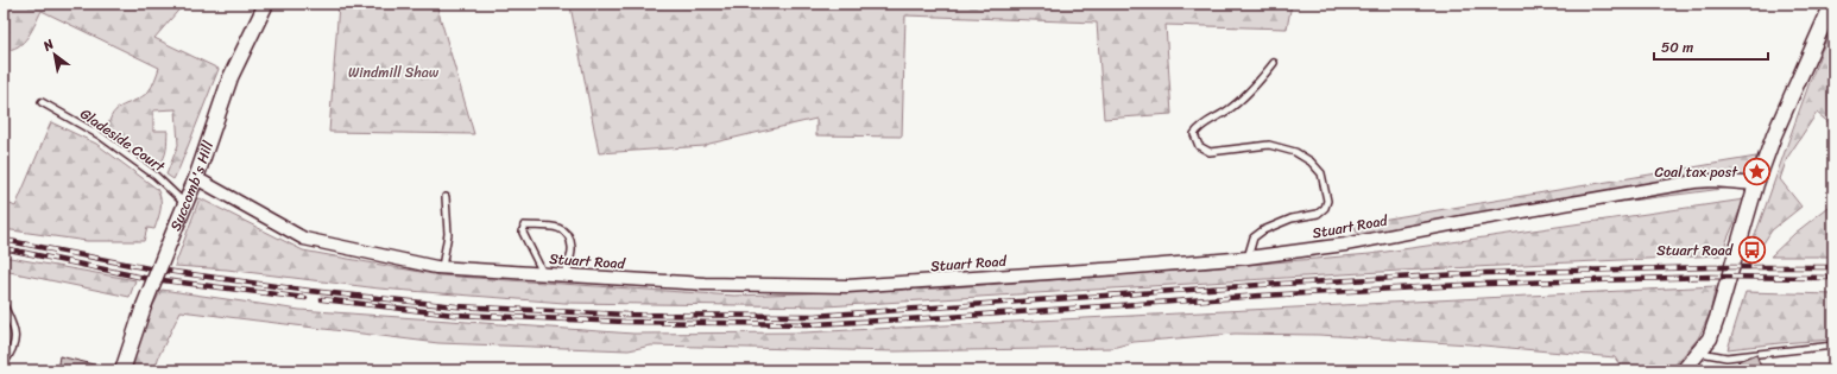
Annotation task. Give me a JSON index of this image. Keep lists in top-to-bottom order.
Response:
{
  "streets": {
    "street": ["Succomb's Hill", "Stuart Road"],
    "lane": ["Gladeside Court"]
  },
  "crossings": [
    ["Gladeside Court", "Succomb's Hill"],
    ["Succomb's Hill", "Stuart Road"]
  ],
  "parks": ["Windmill Shaw"],
  "places": {
    "place": ["Coal tax post"],
    "bus stop": ["Stuart Road"]
  },
  "scale_bar": "50 m",
  "north": "top left"
}
